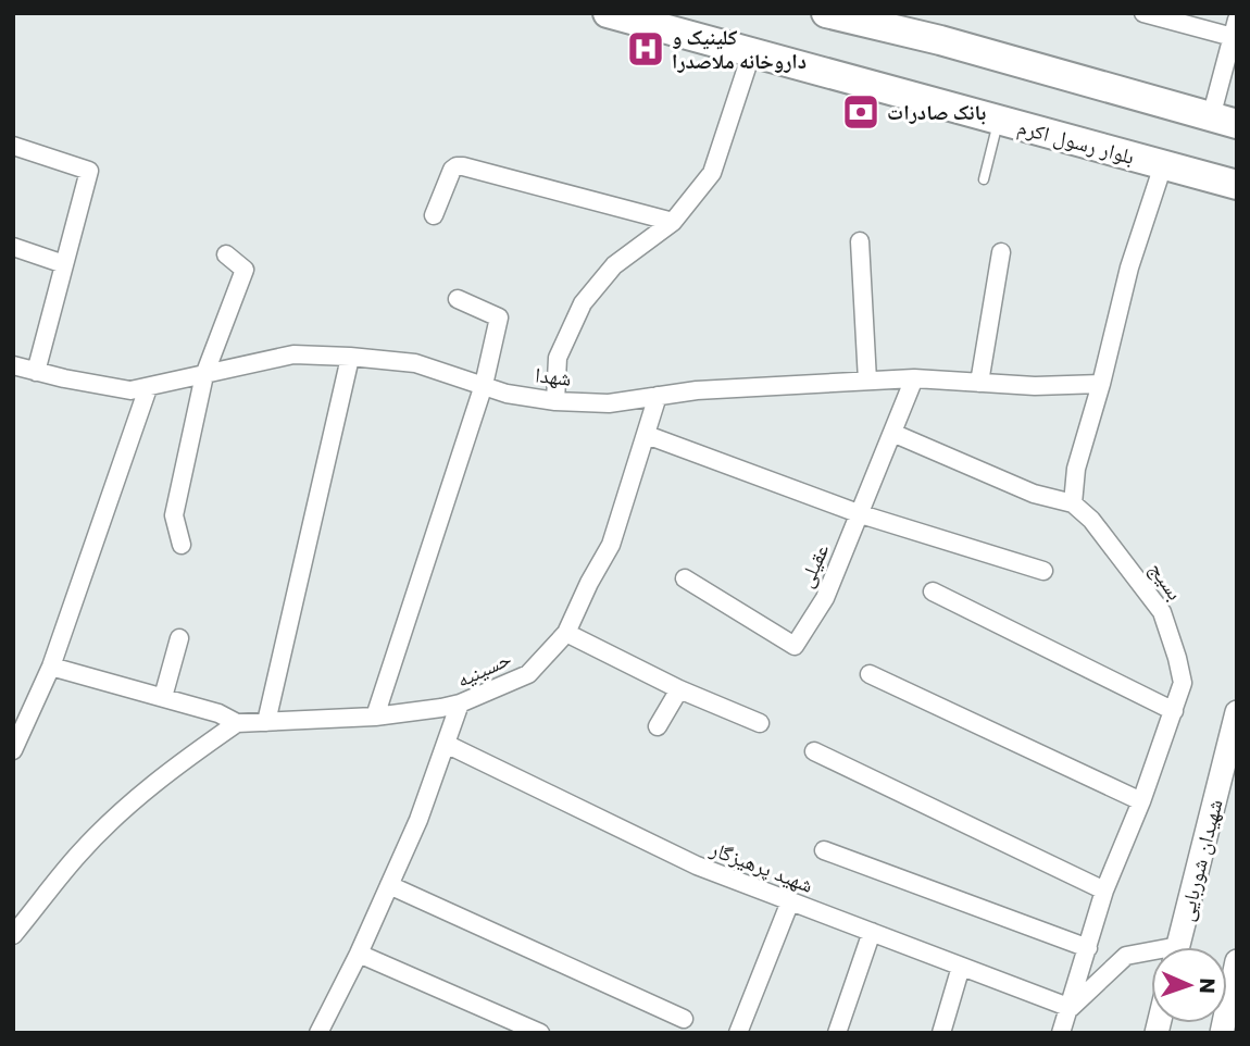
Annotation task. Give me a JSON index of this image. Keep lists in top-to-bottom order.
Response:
{
  "streets": {
    "main road": ["بلوار رسول اکرم"],
    "street": [
      "شهدا",
      "عقیلی",
      "بسیج",
      "حسینیه",
      "شهیدان شوربایی",
      "شهید پرهیزگار"
    ]
  },
  "crossings": [
    ["شهدا", "عقیلی"],
    ["شهدا", "حسینیه"],
    ["بسیج", "شهید پرهیزگار"],
    ["حسینیه", "شهید پرهیزگار"]
  ],
  "places": {
    "hospital": ["کلینیک و داروخانه ملاصدرا"],
    "bank": ["بانک صادرات"]
  },
  "north": "right"
}
